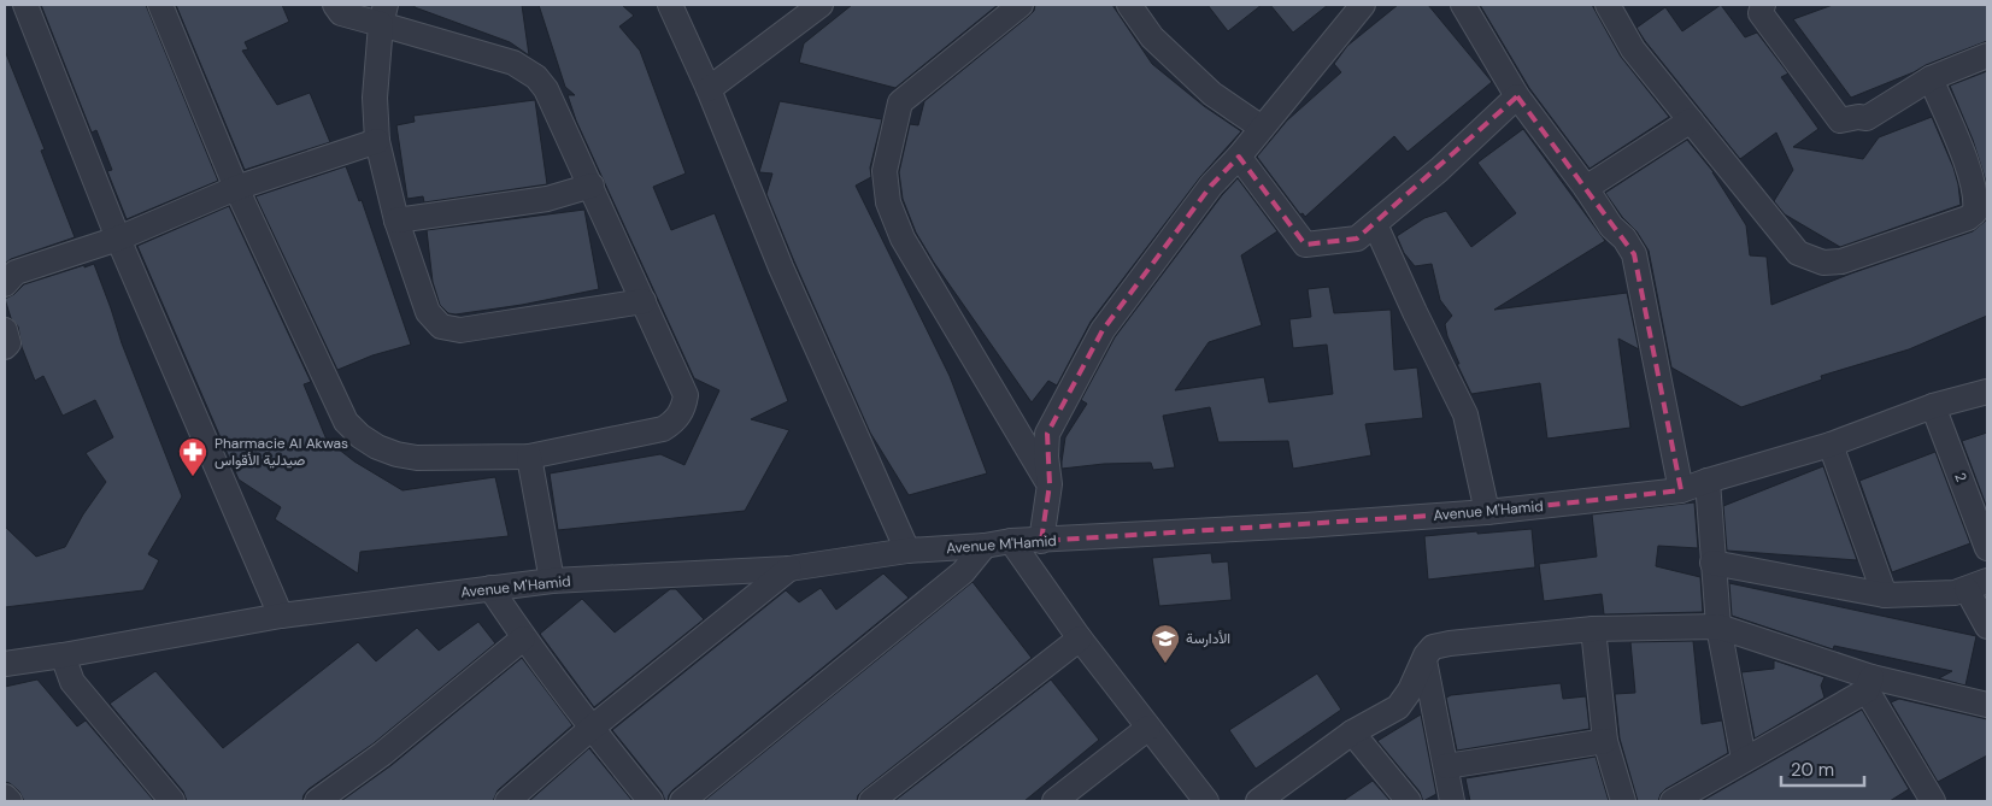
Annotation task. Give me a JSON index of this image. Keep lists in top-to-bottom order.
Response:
{
  "streets": {
    "street": ["2", "Avenue M'Hamid"]
  },
  "crossings": [
    ["2", "Avenue M'Hamid"]
  ],
  "places": {
    "pharmacy": ["Pharmacie Al Akwas صيدلية الأقواس"],
    "school or university": ["الأدارسة"]
  },
  "scale_bar": "20 m"
}
